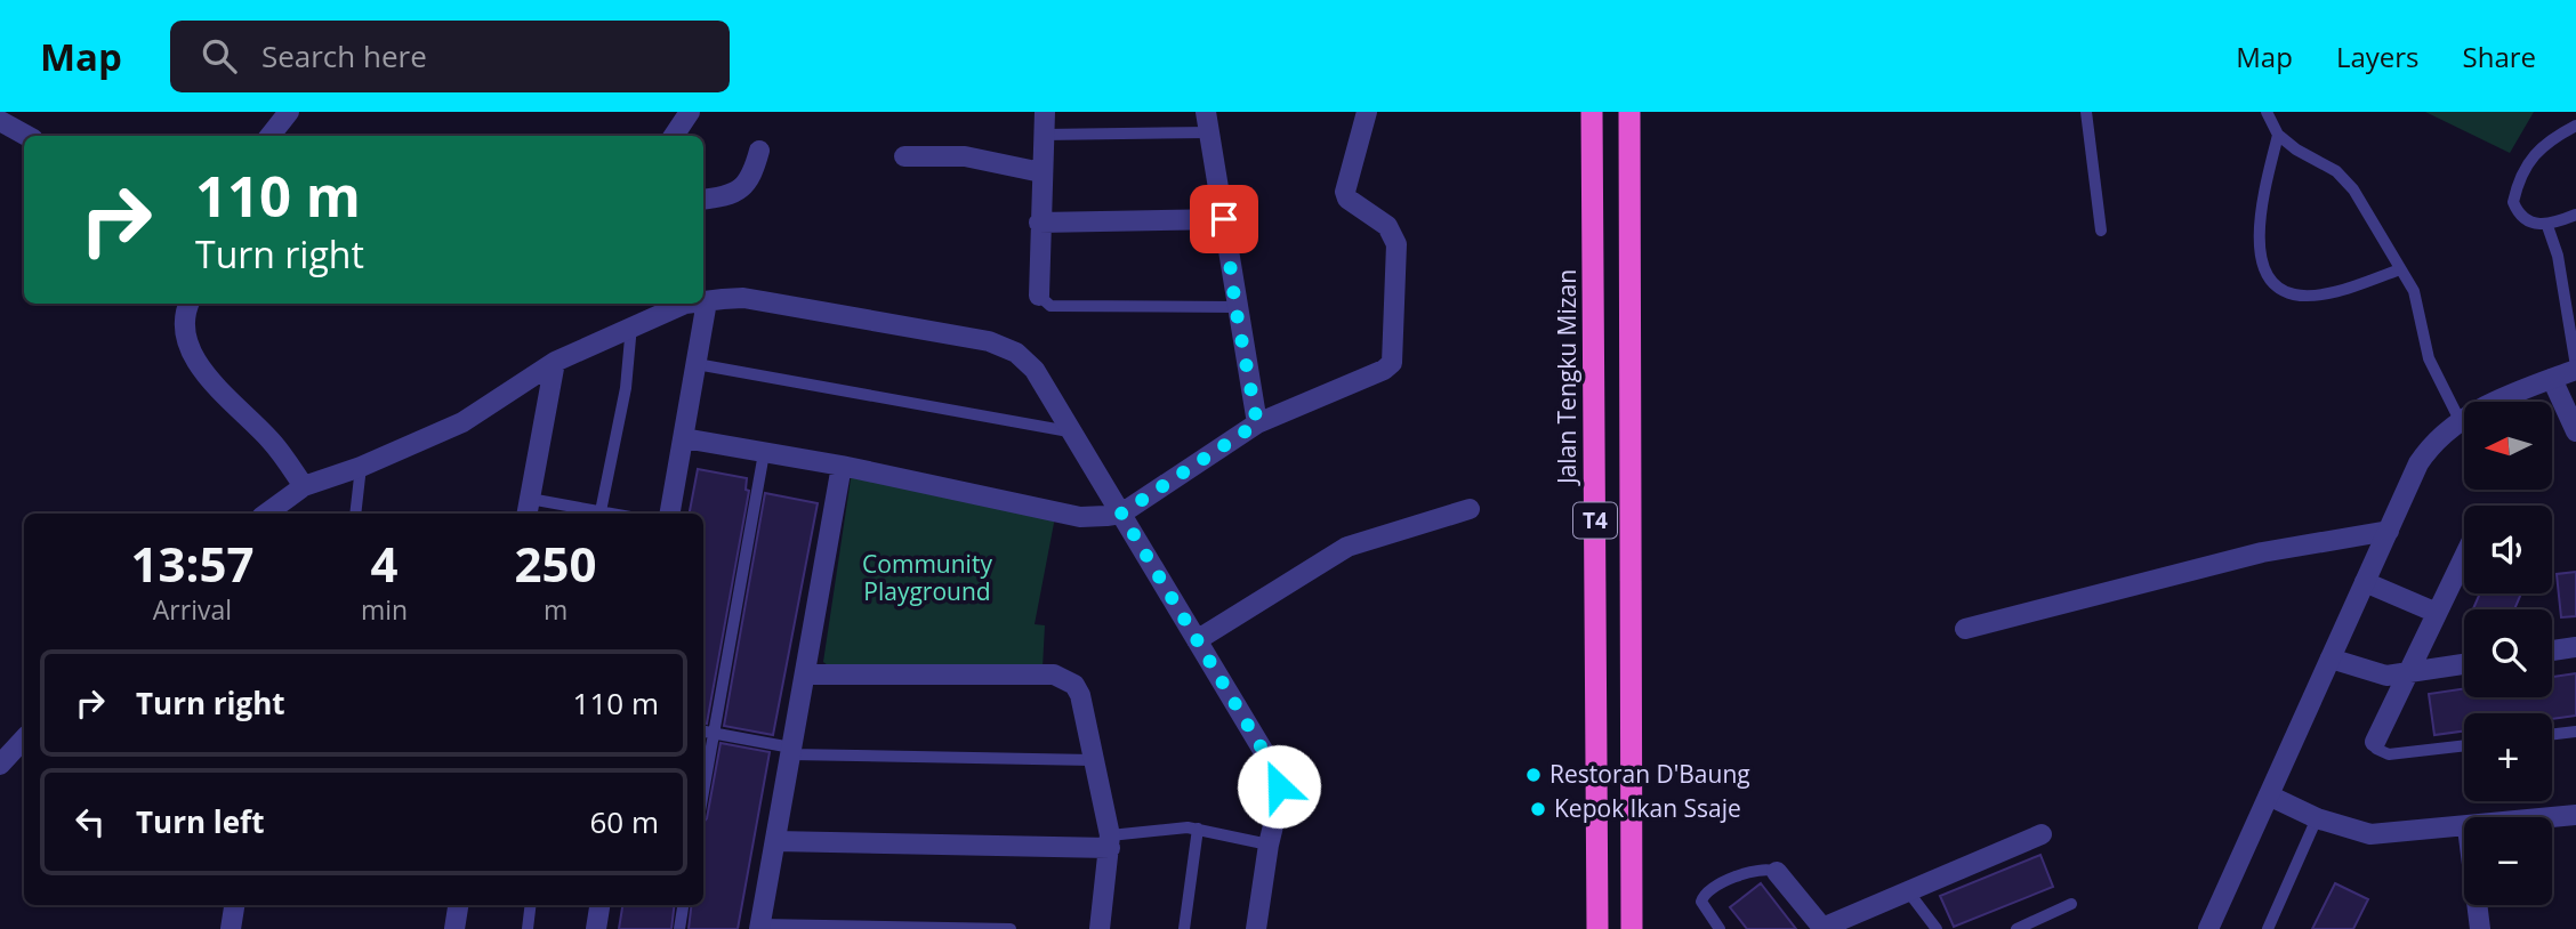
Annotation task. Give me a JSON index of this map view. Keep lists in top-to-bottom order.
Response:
{
  "streets": {
    "highway": ["Jalan Tengku Mizan", "T4"]
  },
  "parks": ["Community Playground"],
  "places": ["Restoran D'Baung", "Kepok Ikan Ssaje"],
  "north": "left",
  "page": {
    "header": "Map",
    "search": "Search here",
    "nav": ["Map", "Layers", "Share"],
    "turn": ["110 m", "Turn right"],
    "map_buttons": ["+", "−"],
    "eta": [
      "13:57",
      "Arrival",
      "4",
      "min",
      "250",
      "m"
    ],
    "list": [
      {
        "name": "Turn right",
        "value": "110 m"
      },
      {
        "name": "Turn left",
        "value": "60 m"
      }
    ]
  }
}
